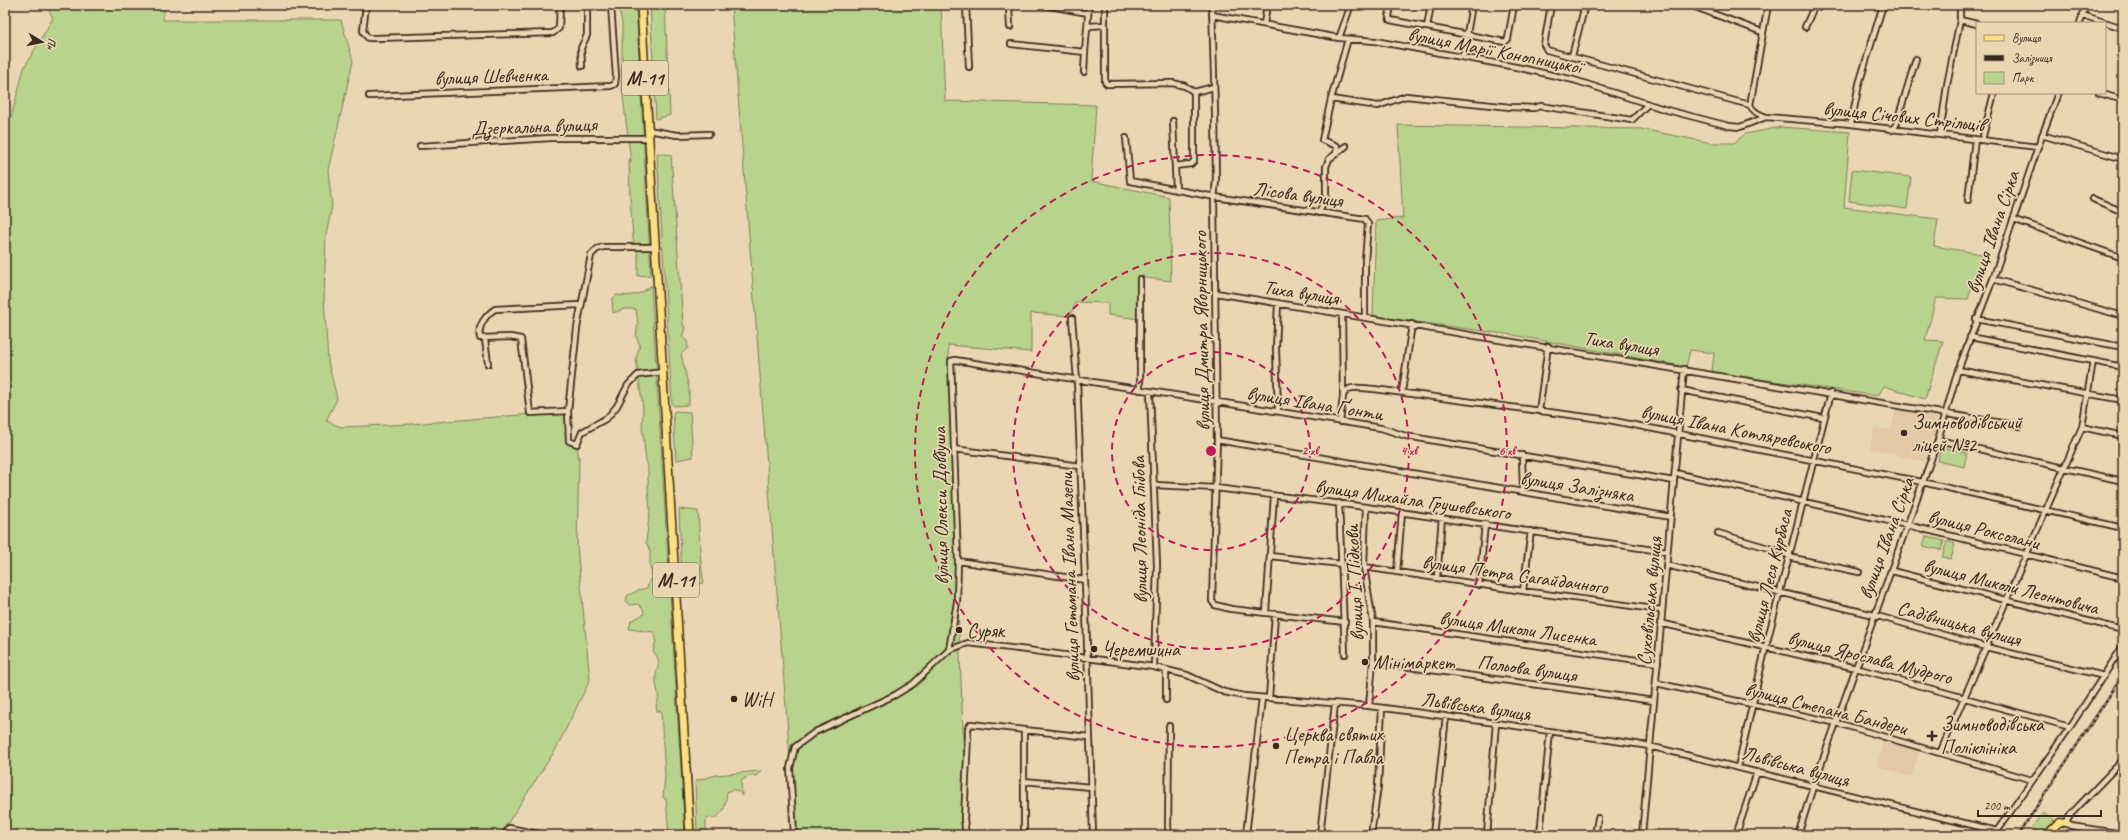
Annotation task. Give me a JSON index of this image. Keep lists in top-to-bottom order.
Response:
{
  "streets": {
    "highway": ["М-11"],
    "street": [
      "вулиця Марії Конопницької",
      "вулиця Шевченка",
      "вулиця Січових Стрільців",
      "Дзеркальна вулиця",
      "Лісова вулиця",
      "вулиця Івана Сірка",
      "Тиха вулиця",
      "вулиця Дмитра Яворницького",
      "вулиця Івана Ґонти",
      "вулиця Івана Котляревського",
      "вулиця Залізняка",
      "вулиця Михайла Грушевського",
      "вулиця Олекси Довбуша",
      "вулиця Роксолани",
      "вулиця Леоніда Глібова",
      "вулиця Петра Сагайдачного",
      "вулиця Леся Курбаса",
      "вулиця Гетьмана Івана Мазепи",
      "вулиця І. Підкови",
      "вулиця Миколи Леонтовича",
      "Суховільська вулиця",
      "Садівницька вулиця",
      "вулиця Миколи Лисенка",
      "вулиця Ярослава Мудрого",
      "Польова вулиця",
      "Львівська вулиця",
      "вулиця Степана Бандери"
    ]
  },
  "crossings": [
    ["вулиця Марії Конопницької", "вулиця Січових Стрільців"],
    ["вулиця Марії Конопницької", "вулиця Дмитра Яворницького"],
    ["М-11", "Дзеркальна вулиця"],
    ["вулиця Січових Стрільців", "вулиця Івана Сірка"],
    ["Лісова вулиця", "Тиха вулиця"],
    ["Лісова вулиця", "вулиця Дмитра Яворницького"],
    ["вулиця Івана Сірка", "Тиха вулиця"],
    ["вулиця Івана Сірка", "вулиця Івана Котляревського"],
    ["вулиця Івана Сірка", "вулиця Роксолани"],
    ["вулиця Івана Сірка", "вулиця Миколи Леонтовича"],
    ["вулиця Івана Сірка", "Садівницька вулиця"],
    ["вулиця Івана Сірка", "вулиця Ярослава Мудрого"],
    ["вулиця Івана Сірка", "Львівська вулиця"],
    ["вулиця Івана Сірка", "вулиця Степана Бандери"],
    ["Тиха вулиця", "вулиця Дмитра Яворницького"],
    ["Тиха вулиця", "вулиця Леся Курбаса"],
    ["Тиха вулиця", "Суховільська вулиця"],
    ["вулиця Дмитра Яворницького", "вулиця Івана Ґонти"],
    ["вулиця Дмитра Яворницького", "вулиця Залізняка"],
    ["вулиця Дмитра Яворницького", "вулиця Михайла Грушевського"],
    ["вулиця Івана Ґонти", "вулиця Олекси Довбуша"],
    ["вулиця Івана Ґонти", "вулиця Леоніда Глібова"],
    ["вулиця Івана Ґонти", "вулиця Гетьмана Івана Мазепи"],
    ["вулиця Івана Ґонти", "Суховільська вулиця"],
    ["вулиця Івана Котляревського", "вулиця Леся Курбаса"],
    ["вулиця Івана Котляревського", "Суховільська вулиця"],
    ["вулиця Залізняка", "Суховільська вулиця"],
    ["вулиця Михайла Грушевського", "вулиця Леоніда Глібова"],
    ["вулиця Михайла Грушевського", "вулиця І. Підкови"],
    ["вулиця Михайла Грушевського", "Суховільська вулиця"],
    ["вулиця Олекси Довбуша", "Львівська вулиця"],
    ["вулиця Роксолани", "вулиця Леся Курбаса"],
    ["вулиця Роксолани", "Суховільська вулиця"],
    ["вулиця Леоніда Глібова", "Львівська вулиця"],
    ["вулиця Петра Сагайдачного", "вулиця І. Підкови"],
    ["вулиця Петра Сагайдачного", "Суховільська вулиця"],
    ["вулиця Леся Курбаса", "Садівницька вулиця"],
    ["вулиця Леся Курбаса", "вулиця Ярослава Мудрого"],
    ["вулиця Леся Курбаса", "Львівська вулиця"],
    ["вулиця Леся Курбаса", "вулиця Степана Бандери"],
    ["вулиця Гетьмана Івана Мазепи", "Львівська вулиця"],
    ["вулиця І. Підкови", "вулиця Миколи Лисенка"],
    ["вулиця І. Підкови", "Польова вулиця"],
    ["вулиця І. Підкови", "Львівська вулиця"],
    ["Суховільська вулиця", "Садівницька вулиця"],
    ["Суховільська вулиця", "вулиця Миколи Лисенка"],
    ["Суховільська вулиця", "вулиця Ярослава Мудрого"],
    ["Суховільська вулиця", "Польова вулиця"],
    ["Суховільська вулиця", "Львівська вулиця"],
    ["Суховільська вулиця", "вулиця Степана Бандери"]
  ],
  "places": {
    "other": [
      "Зимноводівський ліцей №2",
      "Суряк",
      "Черемшина",
      "Мінімаркет",
      "WiH",
      "Церква святих Петра і Павла"
    ],
    "health": ["Зимноводівська Поліклініка"]
  },
  "legend": ["Вулиця", "Залізниця", "Парк"],
  "scale_bar": "200 m",
  "north": "right",
  "rings": ["2 хв", "4 хв", "6 хв"]
}
